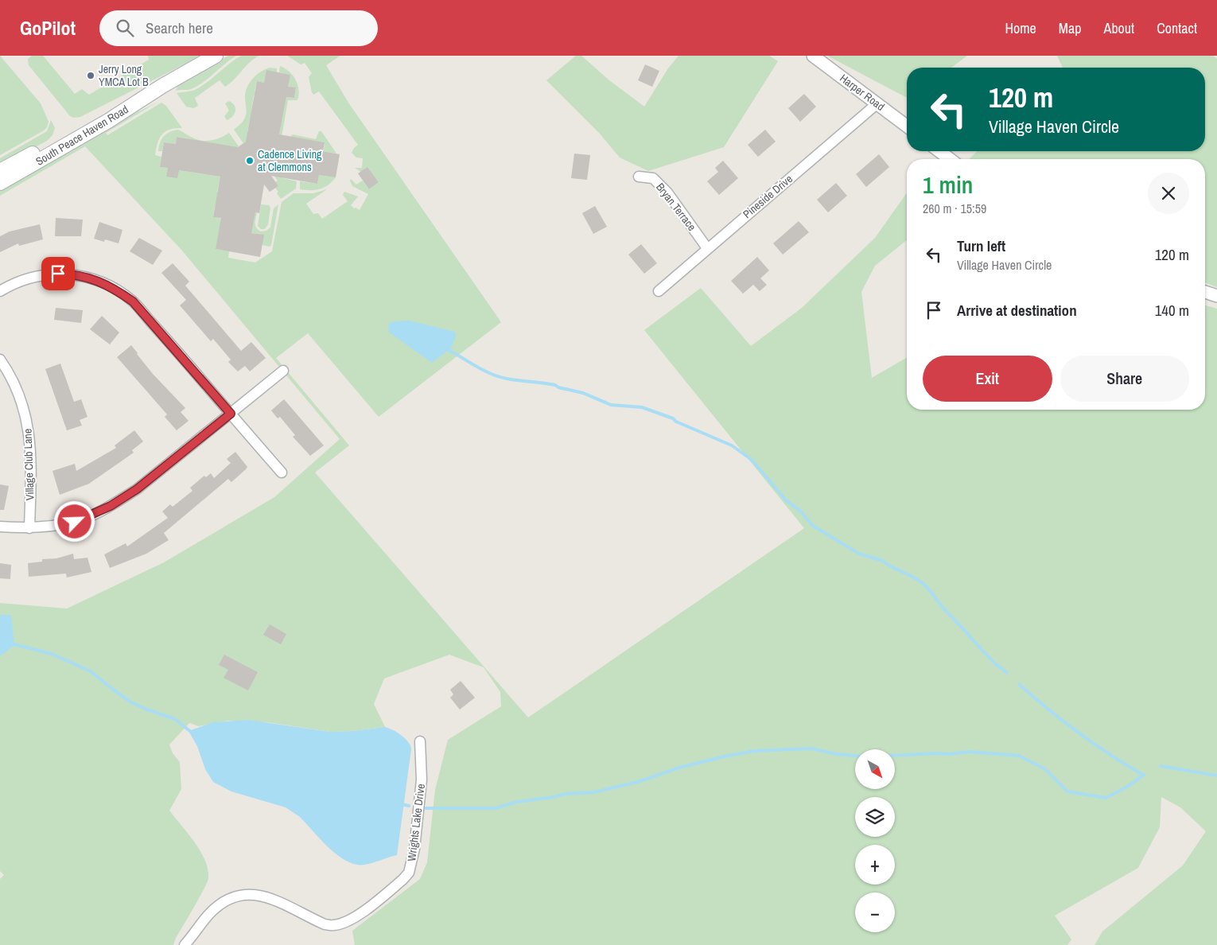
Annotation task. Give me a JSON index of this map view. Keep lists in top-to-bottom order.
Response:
{
  "streets": {
    "main road": ["South Peace Haven Road"],
    "street": [
      "Harper Road",
      "Pineside Drive",
      "Bryan Terrace",
      "Village Club Lane",
      "Wrights Lake Drive"
    ]
  },
  "crossings": [
    ["Harper Road", "Pineside Drive"],
    ["Pineside Drive", "Bryan Terrace"]
  ],
  "places": ["Jerry Long YMCA Lot B", "Cadence Living at Clemmons"],
  "north": "bottom right",
  "page": {
    "header": "GoPilot",
    "search": "Search here",
    "nav": [
      "Home",
      "Map",
      "About",
      "Contact"
    ],
    "turn": ["120 m", "Village Haven Circle"],
    "heading": ["1 min", "260 m · 15:59"],
    "list": [
      {
        "name": "Turn left",
        "note": "Village Haven Circle",
        "value": "120 m"
      },
      {
        "name": "Arrive at destination",
        "value": "140 m"
      }
    ],
    "buttons": ["Exit", "Share"],
    "map_buttons": ["+", "−"]
  }
}
